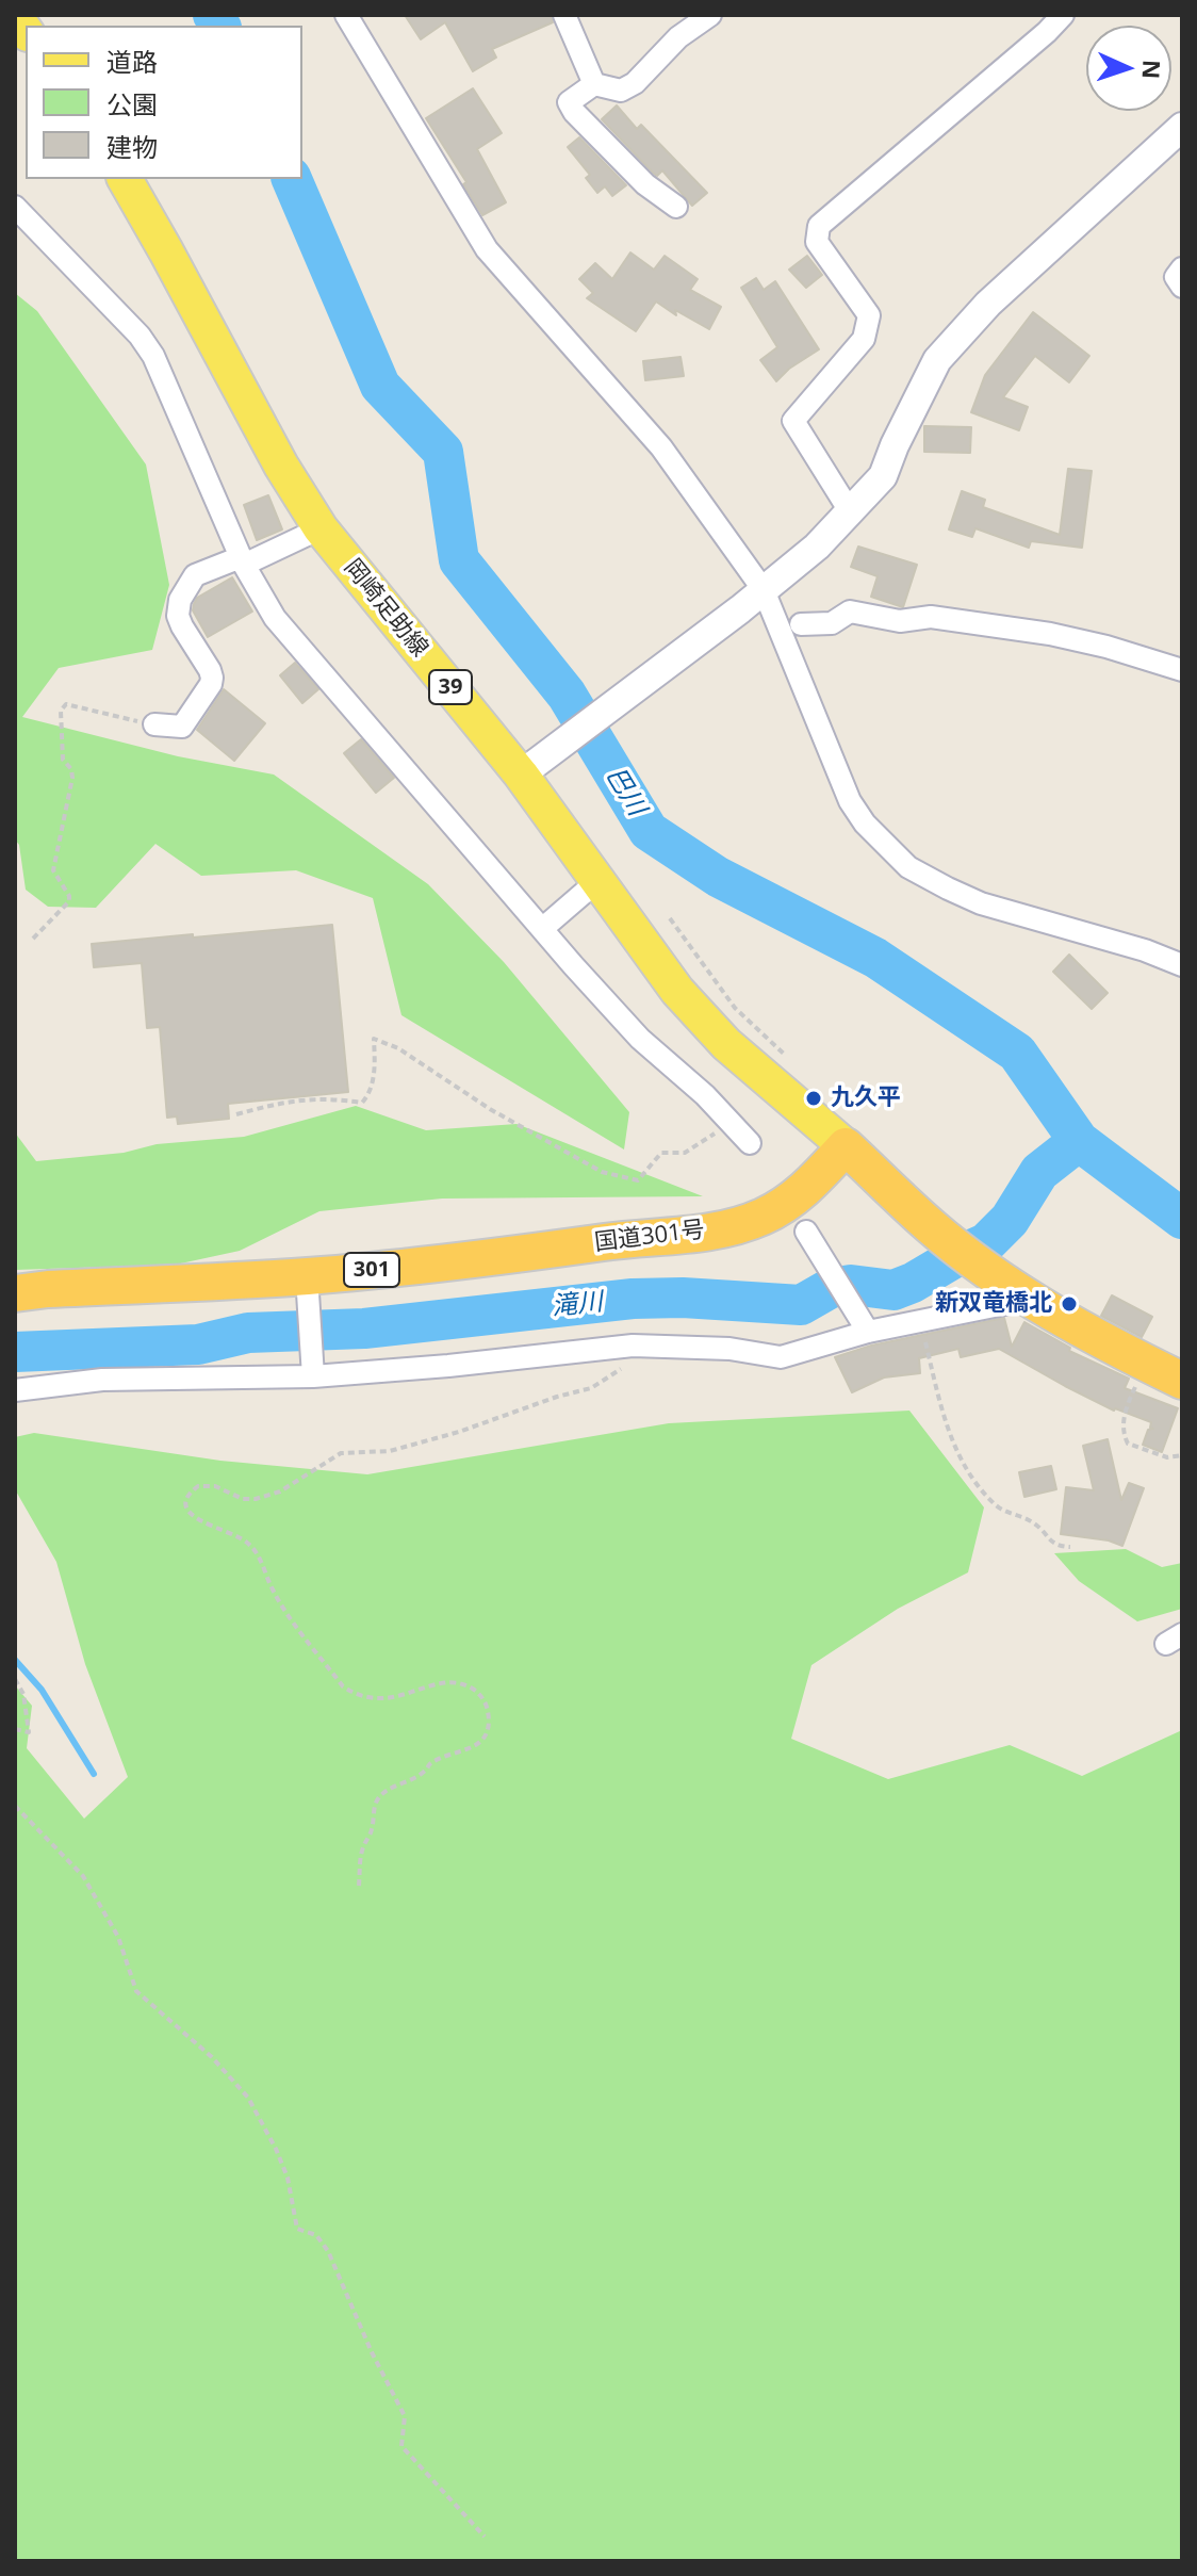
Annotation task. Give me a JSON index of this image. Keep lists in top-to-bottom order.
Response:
{
  "streets": {
    "highway": ["国道301号", "301"],
    "main road": ["岡崎足助線", "39"]
  },
  "crossings": [
    ["岡崎足助線", "国道301号"]
  ],
  "water": ["巴川", "滝川"],
  "places": ["九久平", "新双竜橋北"],
  "legend": ["道路", "公園", "建物"],
  "north": "right"
}
